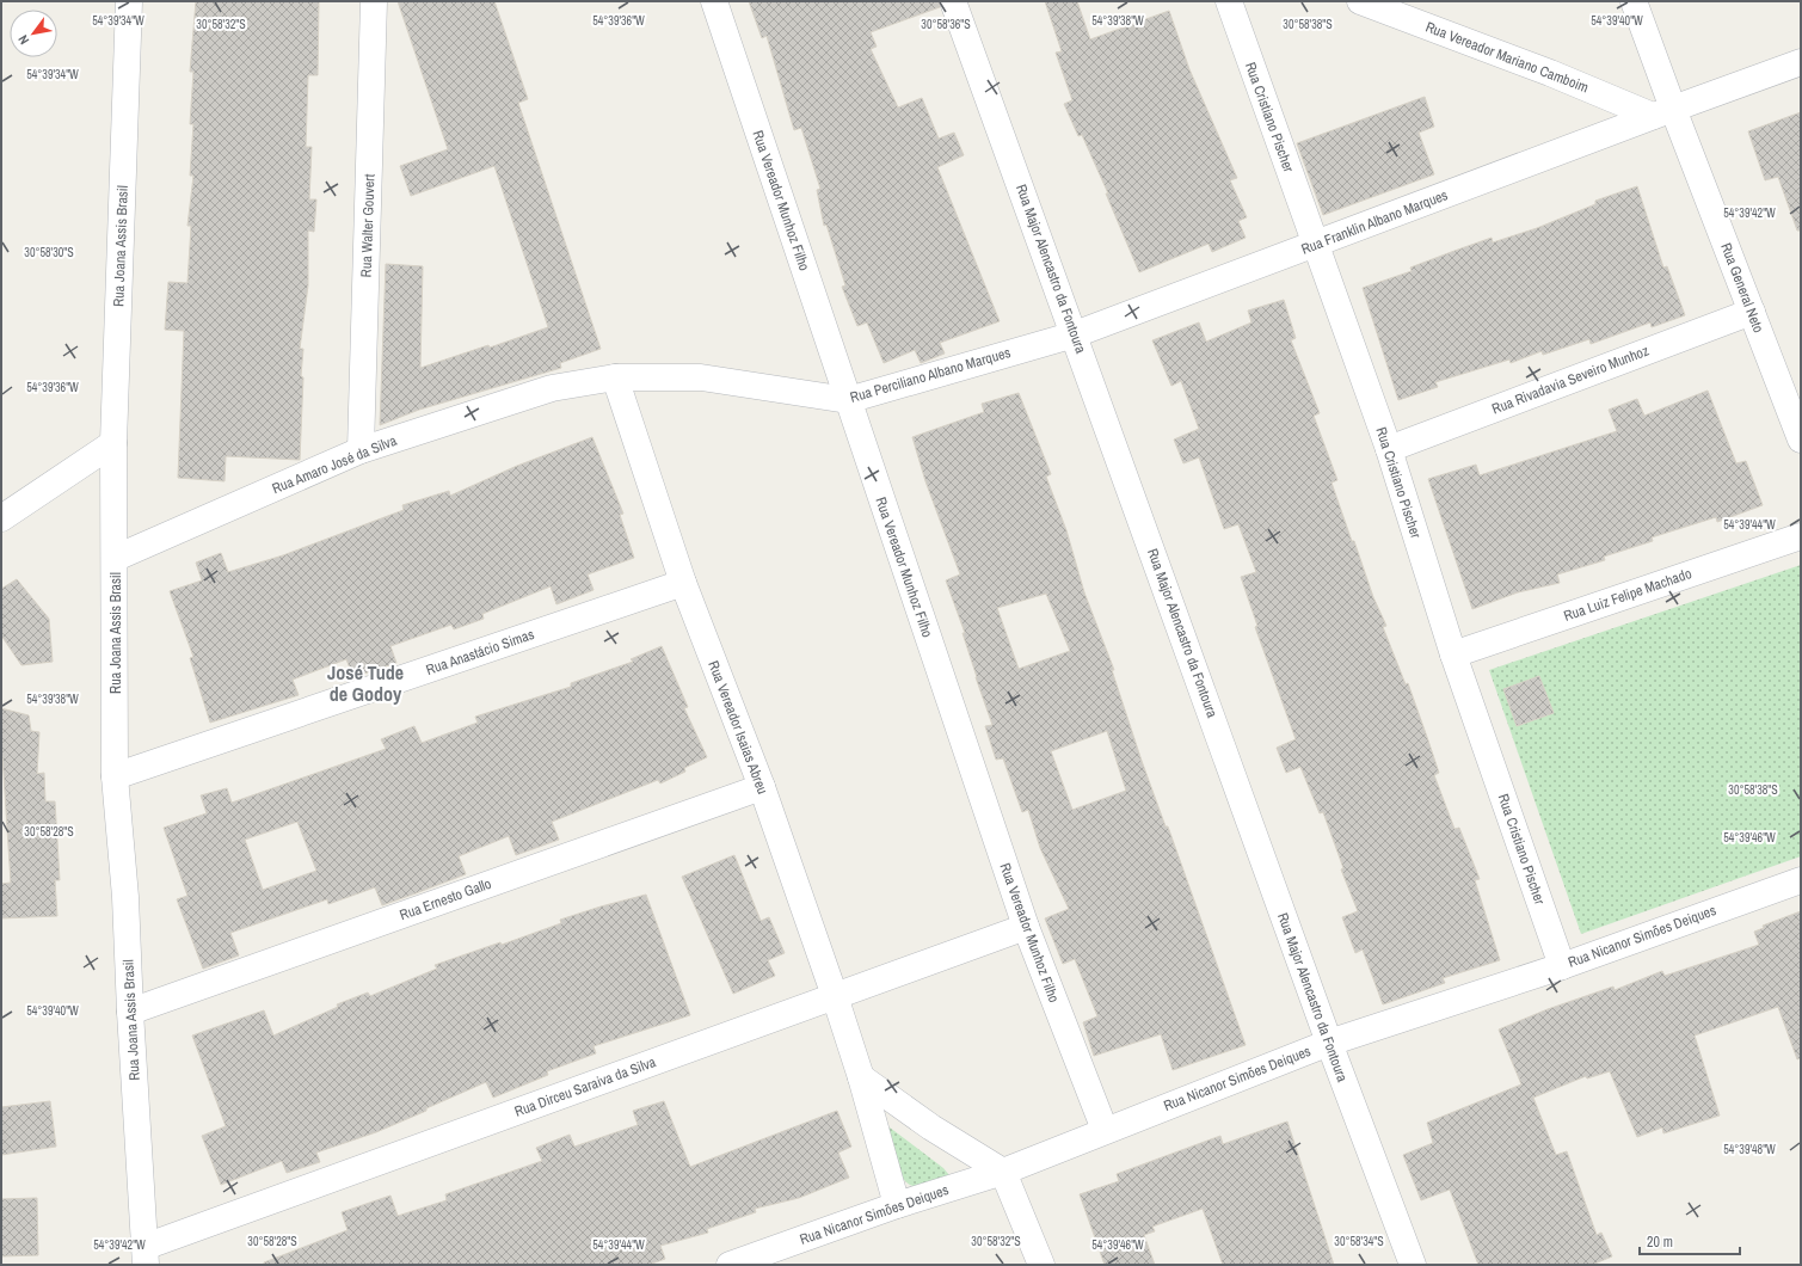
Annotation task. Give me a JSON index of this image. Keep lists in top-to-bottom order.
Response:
{
  "streets": {
    "street": [
      "Rua Vereador Mariano Camboim",
      "Rua Cristiano Pischer",
      "Rua Vereador Munhoz Filho",
      "Rua Franklin Albano Marques",
      "Rua Walter Gouvert",
      "Rua Joana Assis Brasil",
      "Rua Major Alencastro da Fontoura",
      "Rua General Neto",
      "Rua Perciliano Albano Marques",
      "Rua Rivadavia Seveiro Munhoz",
      "Rua Amaro José da Silva",
      "Rua Luiz Felipe Machado",
      "Rua Anastácio Simas",
      "Rua Vereador Isaias Abreu",
      "Rua Ernesto Gallo",
      "Rua Nicanor Simões Deiques",
      "Rua Dirceu Saraiva da Silva"
    ]
  },
  "crossings": [
    ["Rua Vereador Mariano Camboim", "Rua Franklin Albano Marques"],
    ["Rua Vereador Mariano Camboim", "Rua General Neto"],
    ["Rua Cristiano Pischer", "Rua Franklin Albano Marques"],
    ["Rua Cristiano Pischer", "Rua Rivadavia Seveiro Munhoz"],
    ["Rua Cristiano Pischer", "Rua Luiz Felipe Machado"],
    ["Rua Cristiano Pischer", "Rua Nicanor Simões Deiques"],
    ["Rua Vereador Munhoz Filho", "Rua Perciliano Albano Marques"],
    ["Rua Vereador Munhoz Filho", "Rua Nicanor Simões Deiques"],
    ["Rua Vereador Munhoz Filho", "Rua Dirceu Saraiva da Silva"],
    ["Rua Franklin Albano Marques", "Rua Major Alencastro da Fontoura"],
    ["Rua Franklin Albano Marques", "Rua General Neto"],
    ["Rua Franklin Albano Marques", "Rua Perciliano Albano Marques"],
    ["Rua Walter Gouvert", "Rua Amaro José da Silva"],
    ["Rua Joana Assis Brasil", "Rua Amaro José da Silva"],
    ["Rua Joana Assis Brasil", "Rua Anastácio Simas"],
    ["Rua Joana Assis Brasil", "Rua Ernesto Gallo"],
    ["Rua Joana Assis Brasil", "Rua Dirceu Saraiva da Silva"],
    ["Rua Major Alencastro da Fontoura", "Rua Perciliano Albano Marques"],
    ["Rua Major Alencastro da Fontoura", "Rua Nicanor Simões Deiques"],
    ["Rua General Neto", "Rua Rivadavia Seveiro Munhoz"],
    ["Rua Perciliano Albano Marques", "Rua Amaro José da Silva"],
    ["Rua Perciliano Albano Marques", "Rua Vereador Isaias Abreu"],
    ["Rua Amaro José da Silva", "Rua Vereador Isaias Abreu"],
    ["Rua Anastácio Simas", "Rua Vereador Isaias Abreu"],
    ["Rua Vereador Isaias Abreu", "Rua Ernesto Gallo"],
    ["Rua Vereador Isaias Abreu", "Rua Nicanor Simões Deiques"],
    ["Rua Vereador Isaias Abreu", "Rua Dirceu Saraiva da Silva"]
  ],
  "districts": ["José Tude de Godoy"],
  "scale_bar": "20 m",
  "north": "bottom left",
  "coordinates": [
    "54°39'34\"W",
    "54°39'36\"W",
    "54°39'38\"W",
    "54°39'40\"W",
    "30°58'36\"S",
    "30°58'38\"S",
    "30°58'32\"S",
    "54°39'42\"W",
    "30°58'30\"S",
    "54°39'44\"W",
    "30°58'28\"S",
    "54°39'46\"W",
    "54°39'48\"W",
    "30°58'34\"S"
  ]
}
